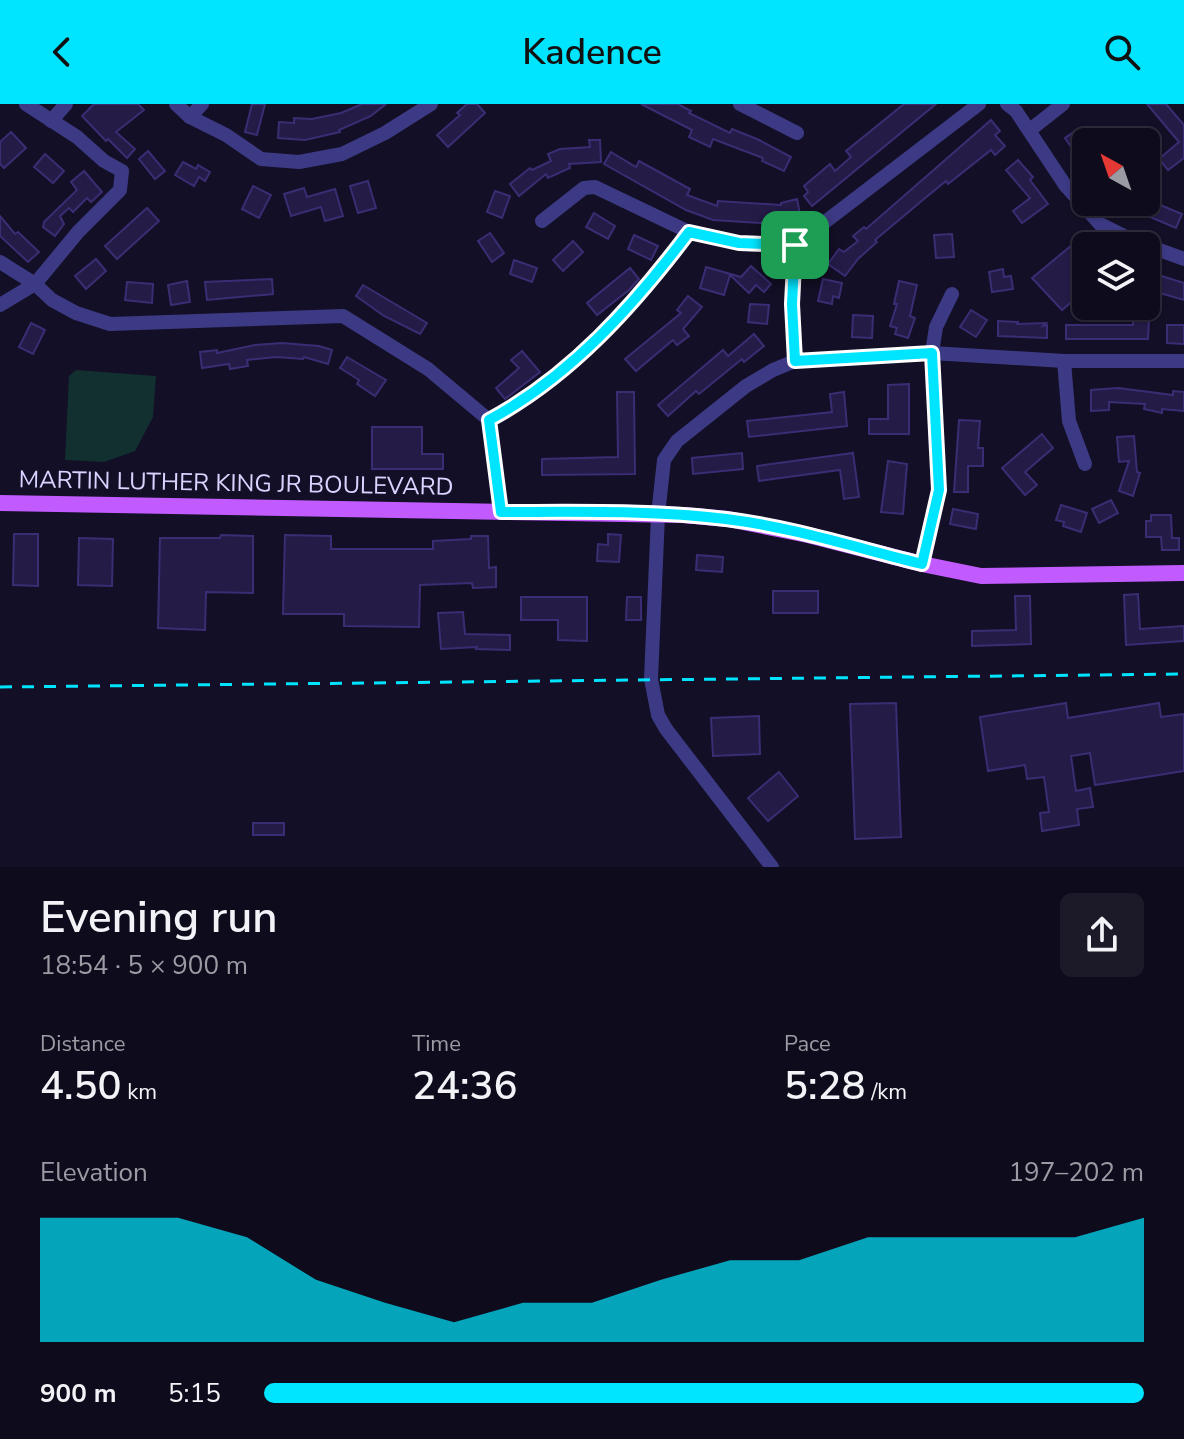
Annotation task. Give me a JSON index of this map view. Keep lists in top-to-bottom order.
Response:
{
  "streets": {
    "main road": ["MARTIN LUTHER KING JR BOULEVARD"]
  },
  "north": "top left",
  "page": {
    "header": "Kadence",
    "heading": ["Evening run", "18:54 · 5 × 900 m"],
    "stats": [
      ["Distance", "4.50 km"],
      ["Time", "24:36"],
      ["Pace", "5:28 /km"]
    ],
    "chart": ["Elevation", "197–202 m"],
    "list": [
      {
        "name": "900 m",
        "note": "5:15"
      }
    ]
  }
}
